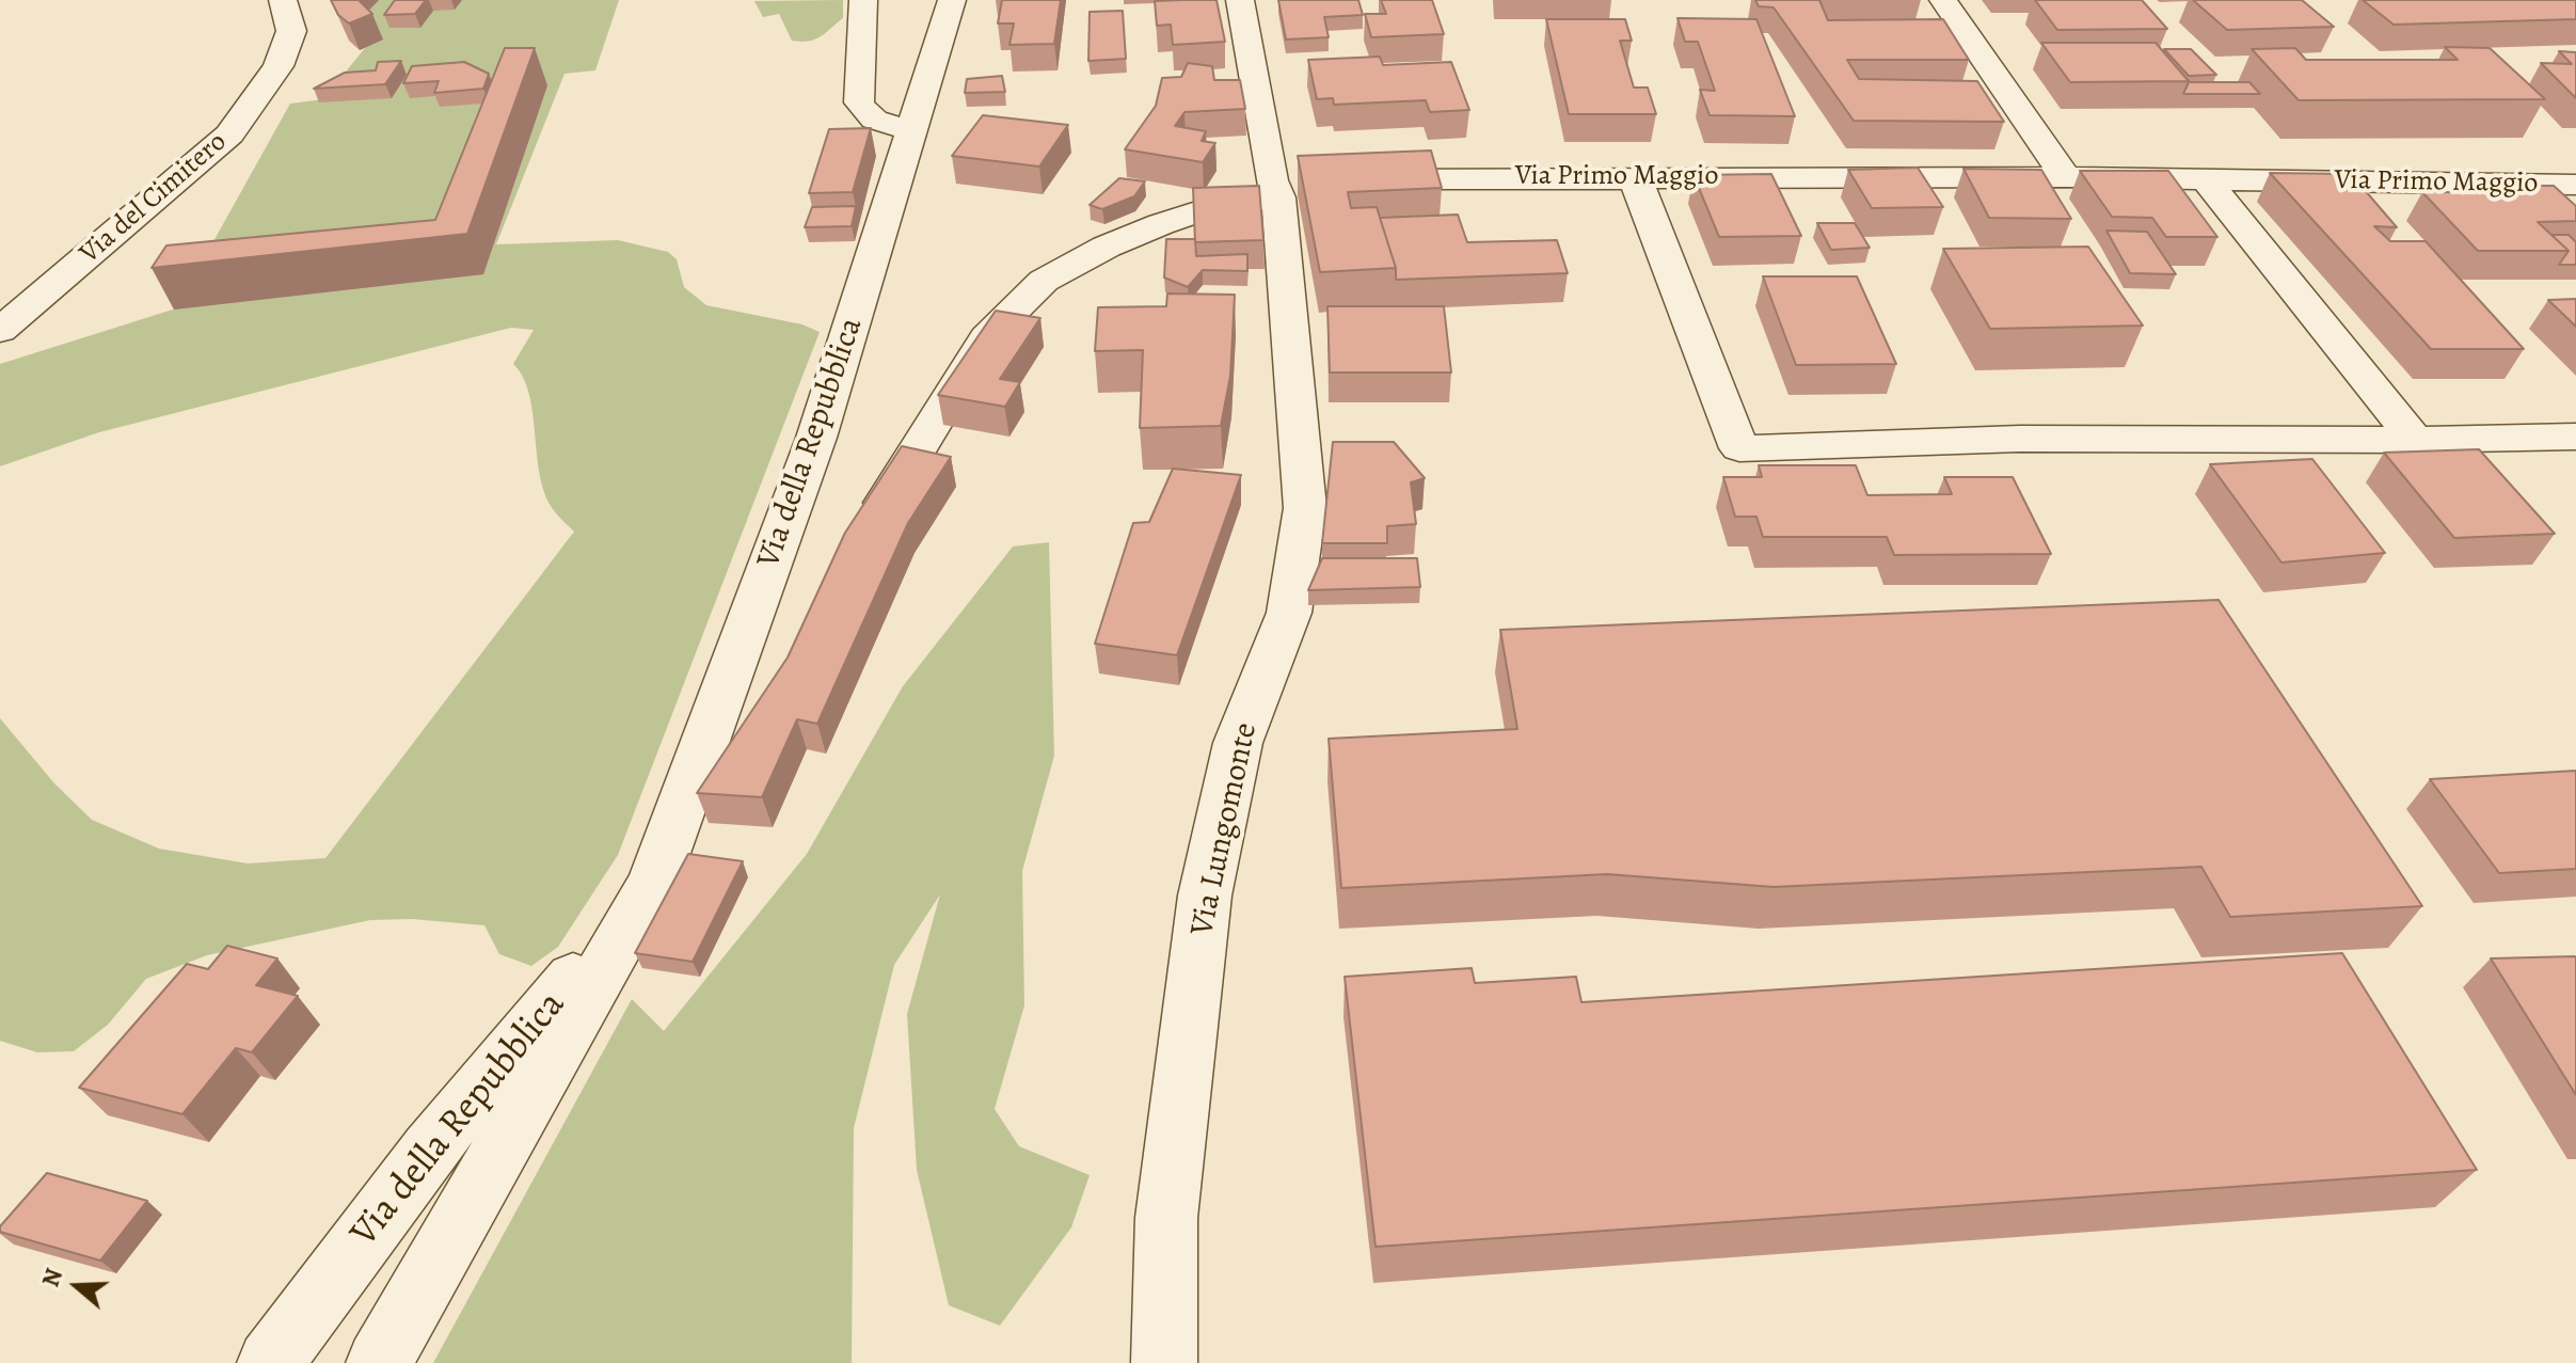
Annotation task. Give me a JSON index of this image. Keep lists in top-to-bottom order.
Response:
{
  "streets": {
    "street": [
      "Via Primo Maggio",
      "Via del Cimitero",
      "Via della Repubblica",
      "Via Lungomonte"
    ]
  },
  "crossings": [
    ["Via Primo Maggio", "Via Lungomonte"]
  ],
  "north": "left"
}
